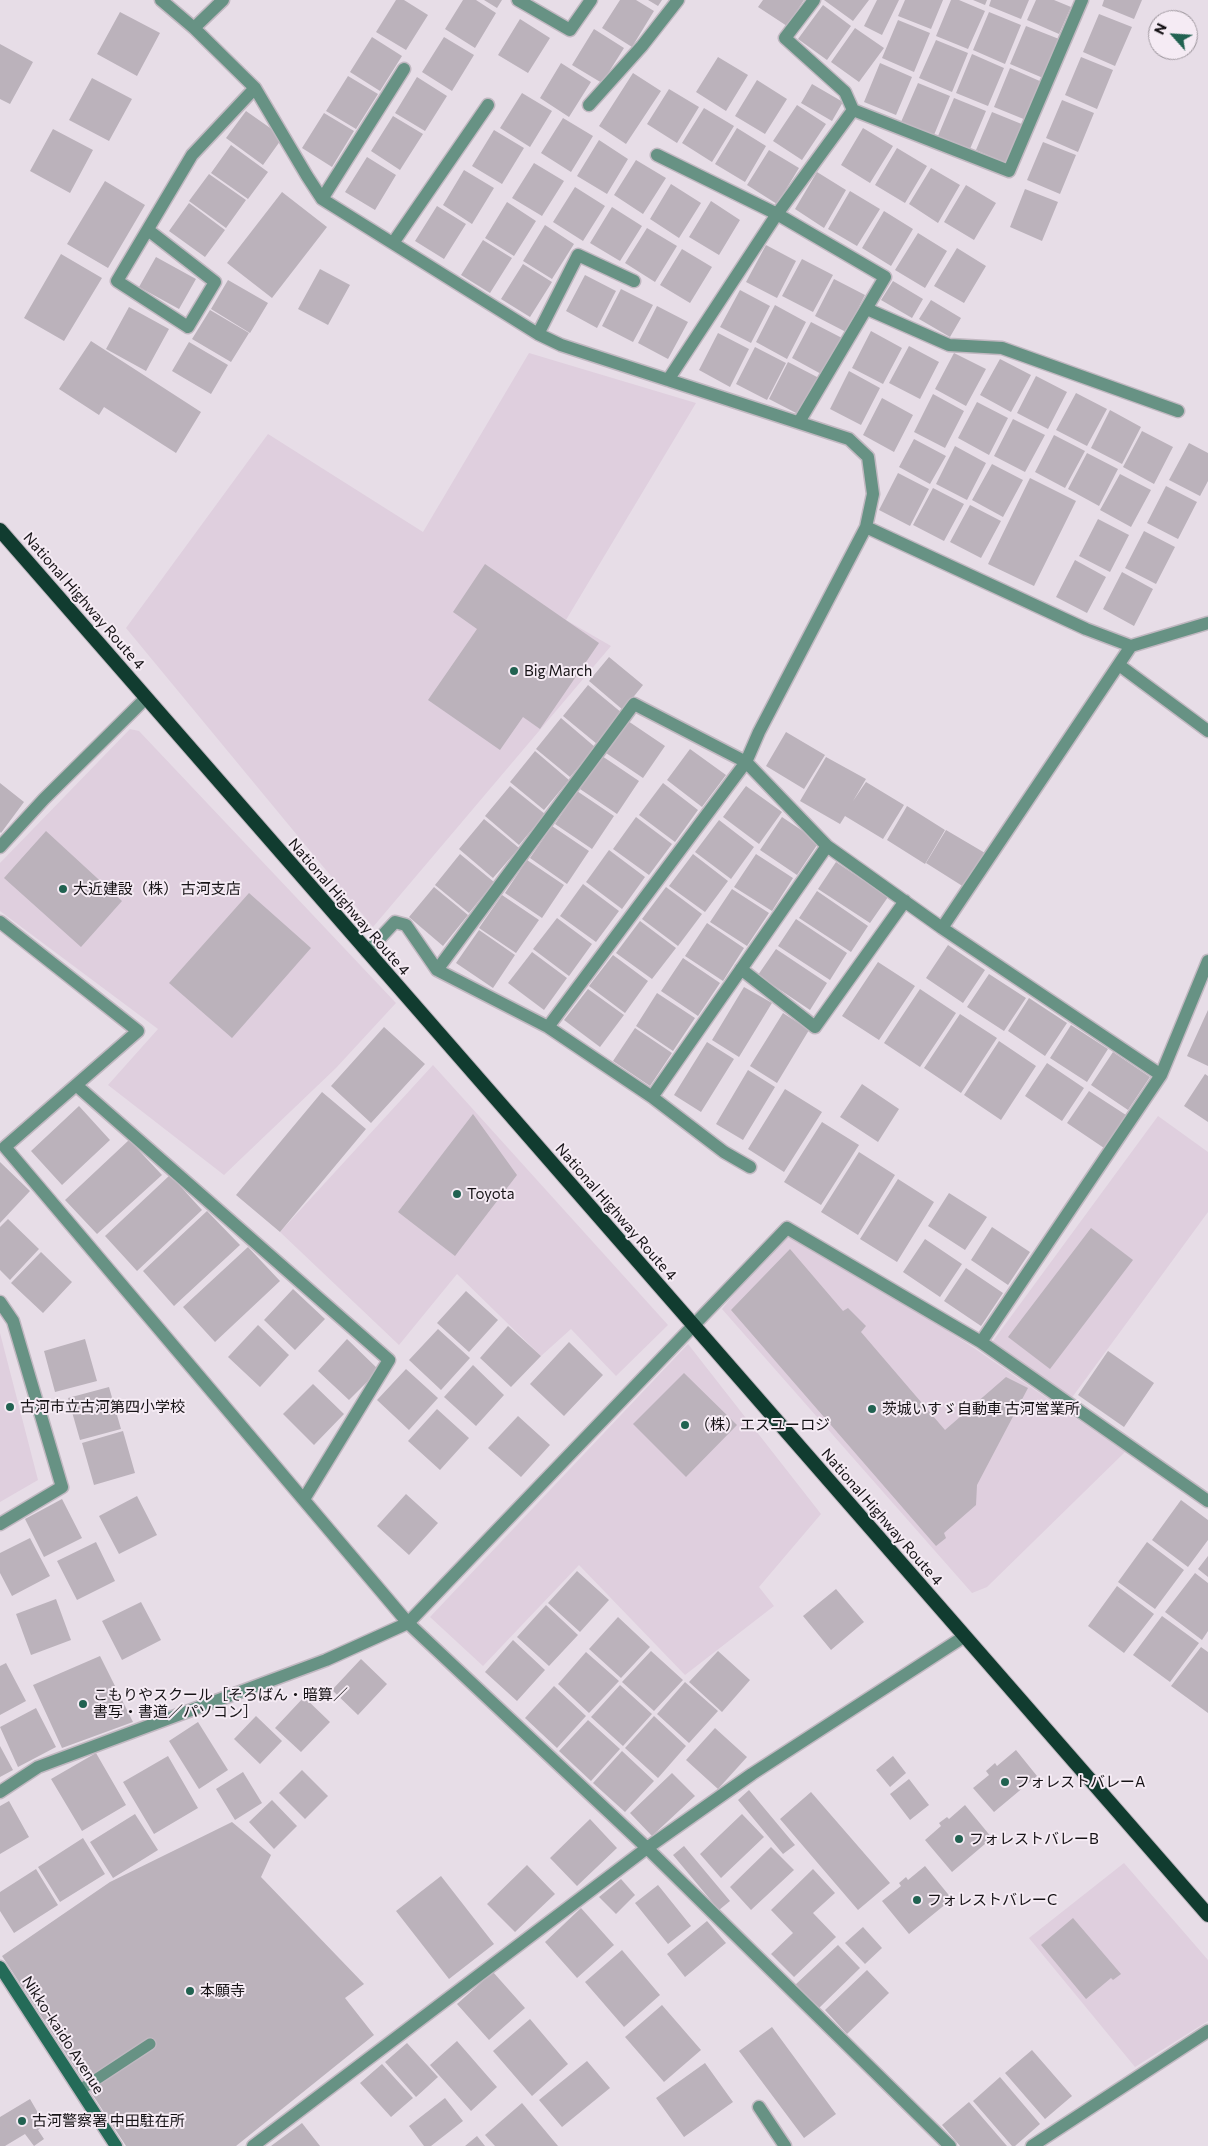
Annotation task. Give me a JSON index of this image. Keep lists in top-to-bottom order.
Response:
{
  "streets": {
    "highway": ["National Highway Route 4"],
    "main road": ["Nikko-kaido Avenue"]
  },
  "places": [
    "Big March",
    "大近建設（株） 古河支店",
    "Toyota",
    "古河市立古河第四小学校",
    "茨城いすゞ自動車 古河営業所",
    "（株）エスユーロジ",
    "こもりやスクール［そろばん・暗算／ 書写・書道／パソコン］",
    "フォレストバレーA",
    "フォレストバレーB",
    "フォレストバレーC",
    "本願寺",
    "古河警察署 中田駐在所"
  ],
  "north": "top left"
}
